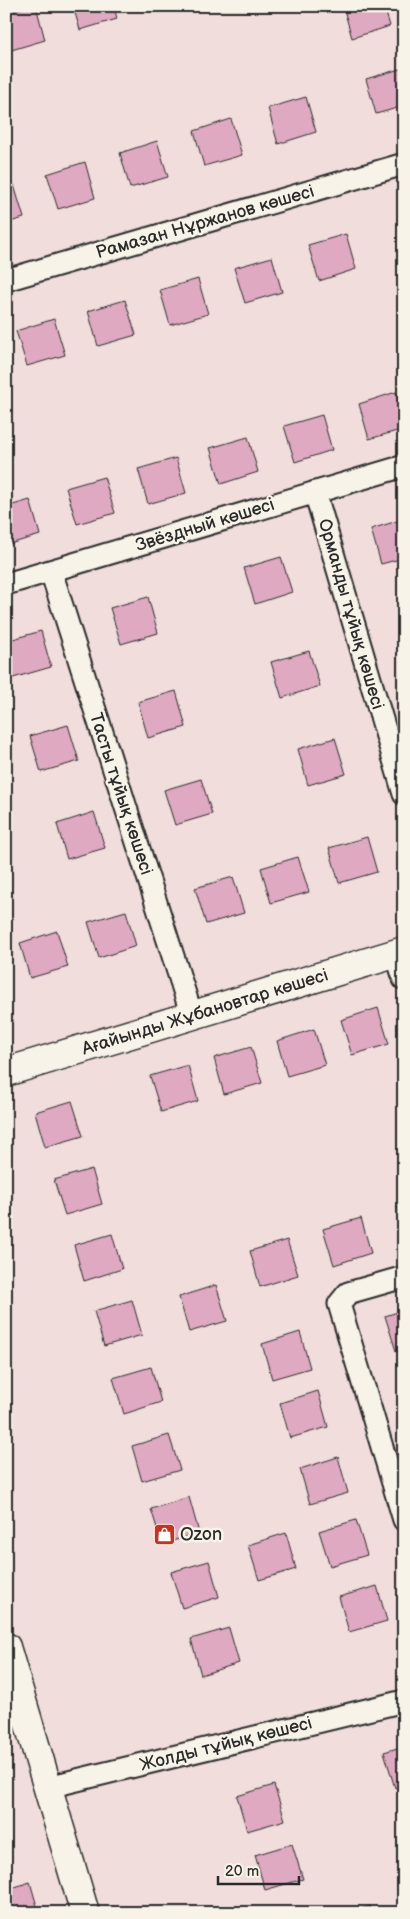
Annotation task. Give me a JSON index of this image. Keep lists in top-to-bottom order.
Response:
{
  "streets": {
    "street": [
      "Рамазан Нұржанов көшесі",
      "Звёздный көшесі",
      "Орманды тұйық көшесі",
      "Тасты тұйық көшесі",
      "Ағайынды Жұбановтар көшесі",
      "Жолды тұйық көшесі"
    ]
  },
  "crossings": [
    ["Звёздный көшесі", "Орманды тұйық көшесі"],
    ["Звёздный көшесі", "Тасты тұйық көшесі"],
    ["Тасты тұйық көшесі", "Ағайынды Жұбановтар көшесі"]
  ],
  "places": {
    "shop": ["Ozon"]
  },
  "scale_bar": "20 m"
}
